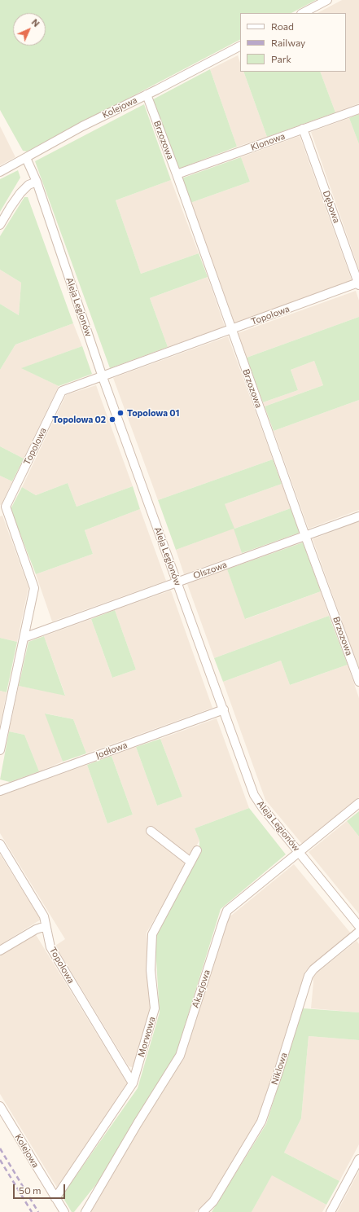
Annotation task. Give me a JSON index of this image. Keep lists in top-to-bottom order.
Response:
{
  "streets": {
    "street": [
      "Kolejowa",
      "Brzozowa",
      "Klonowa",
      "Dębowa",
      "Aleja Legionów",
      "Topolowa",
      "Olszowa",
      "Jodłowa",
      "Akacjowa",
      "Morwowa",
      "Niklowa"
    ]
  },
  "crossings": [
    ["Kolejowa", "Brzozowa"],
    ["Kolejowa", "Aleja Legionów"],
    ["Kolejowa", "Morwowa"],
    ["Brzozowa", "Klonowa"],
    ["Brzozowa", "Topolowa"],
    ["Brzozowa", "Olszowa"],
    ["Klonowa", "Dębowa"],
    ["Dębowa", "Topolowa"],
    ["Aleja Legionów", "Topolowa"],
    ["Aleja Legionów", "Olszowa"],
    ["Aleja Legionów", "Jodłowa"],
    ["Aleja Legionów", "Akacjowa"],
    ["Topolowa", "Olszowa"],
    ["Topolowa", "Morwowa"]
  ],
  "places": ["Topolowa 01", "Topolowa 02"],
  "legend": ["Road", "Railway", "Park"],
  "scale_bar": "50 m",
  "north": "top right"
}
